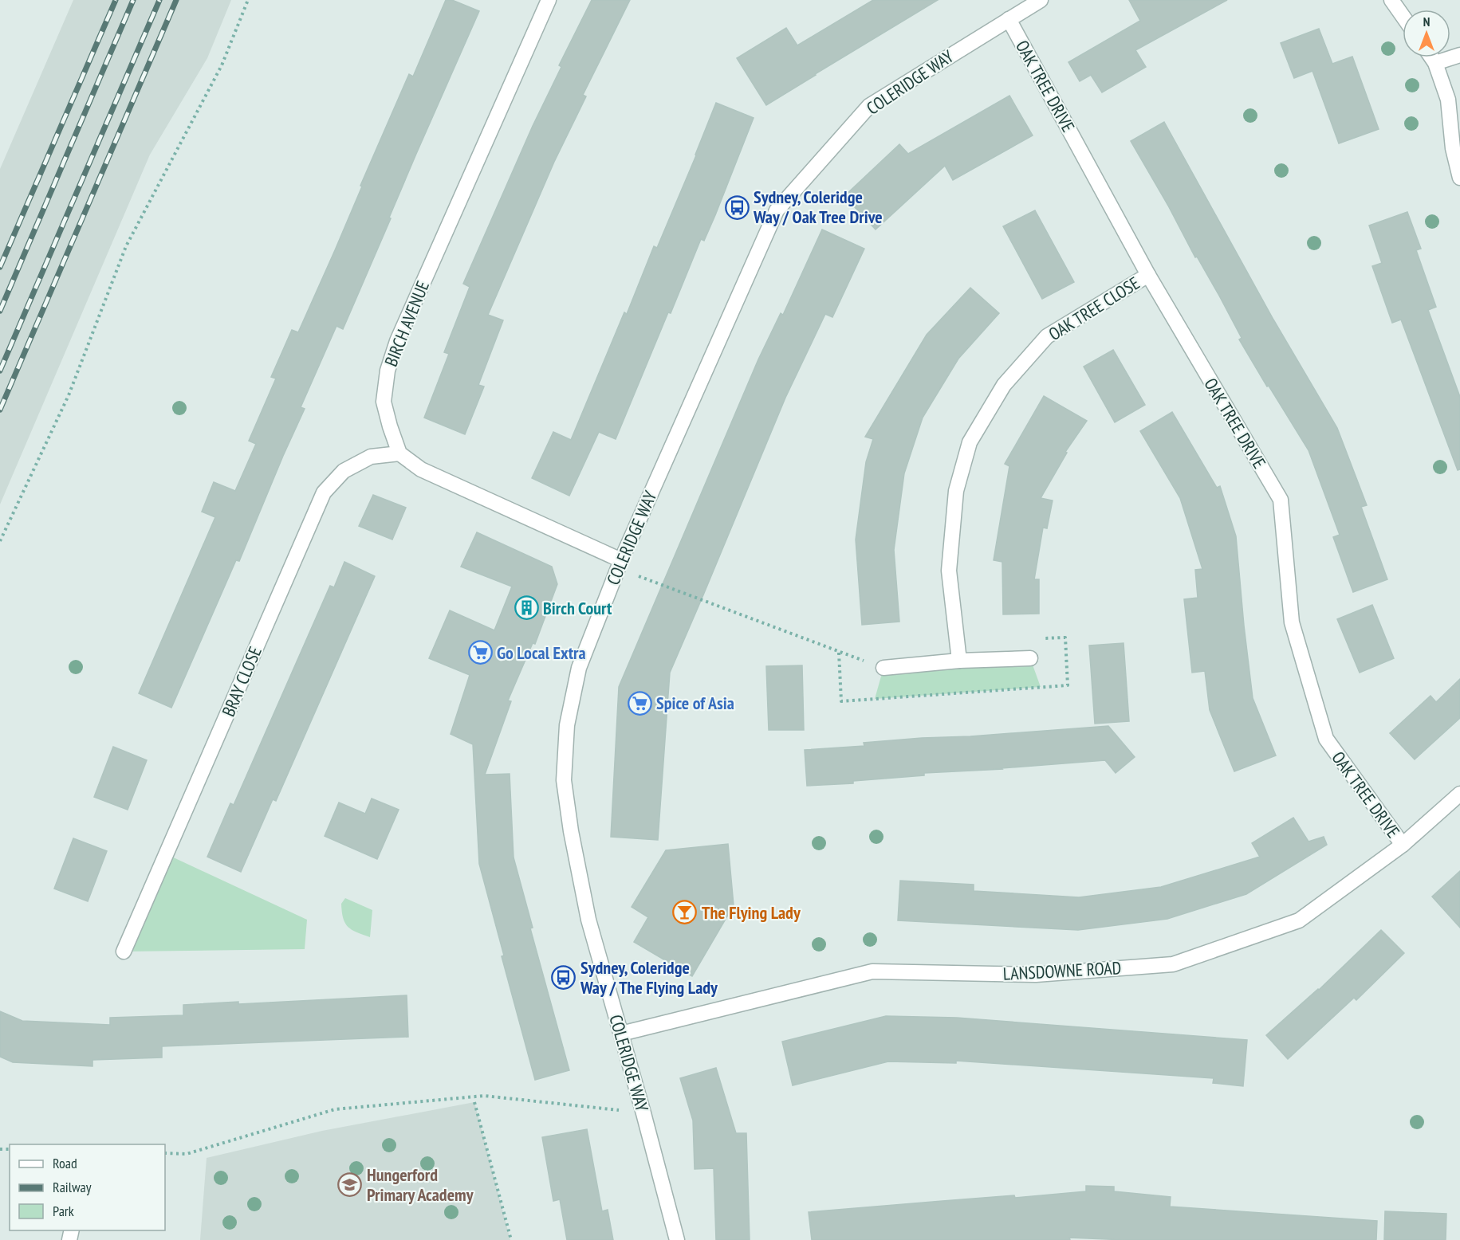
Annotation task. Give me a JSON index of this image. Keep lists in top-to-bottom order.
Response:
{
  "streets": {
    "street": [
      "COLERIDGE WAY",
      "OAK TREE DRIVE",
      "OAK TREE CLOSE",
      "BIRCH AVENUE",
      "BRAY CLOSE",
      "LANSDOWNE ROAD"
    ]
  },
  "crossings": [
    ["COLERIDGE WAY", "OAK TREE DRIVE"],
    ["COLERIDGE WAY", "LANSDOWNE ROAD"],
    ["OAK TREE DRIVE", "OAK TREE CLOSE"],
    ["OAK TREE DRIVE", "LANSDOWNE ROAD"],
    ["BIRCH AVENUE", "BRAY CLOSE"]
  ],
  "places": {
    "bus stop": ["Sydney, Coleridge Way / Oak Tree Drive", "Sydney, Coleridge Way / The Flying Lady"],
    "building": ["Birch Court"],
    "supermarket": ["Go Local Extra", "Spice of Asia"],
    "bar": ["The Flying Lady"],
    "school or university": ["Hungerford Primary Academy"]
  },
  "legend": ["Road", "Railway", "Park"],
  "north": "top"
}
